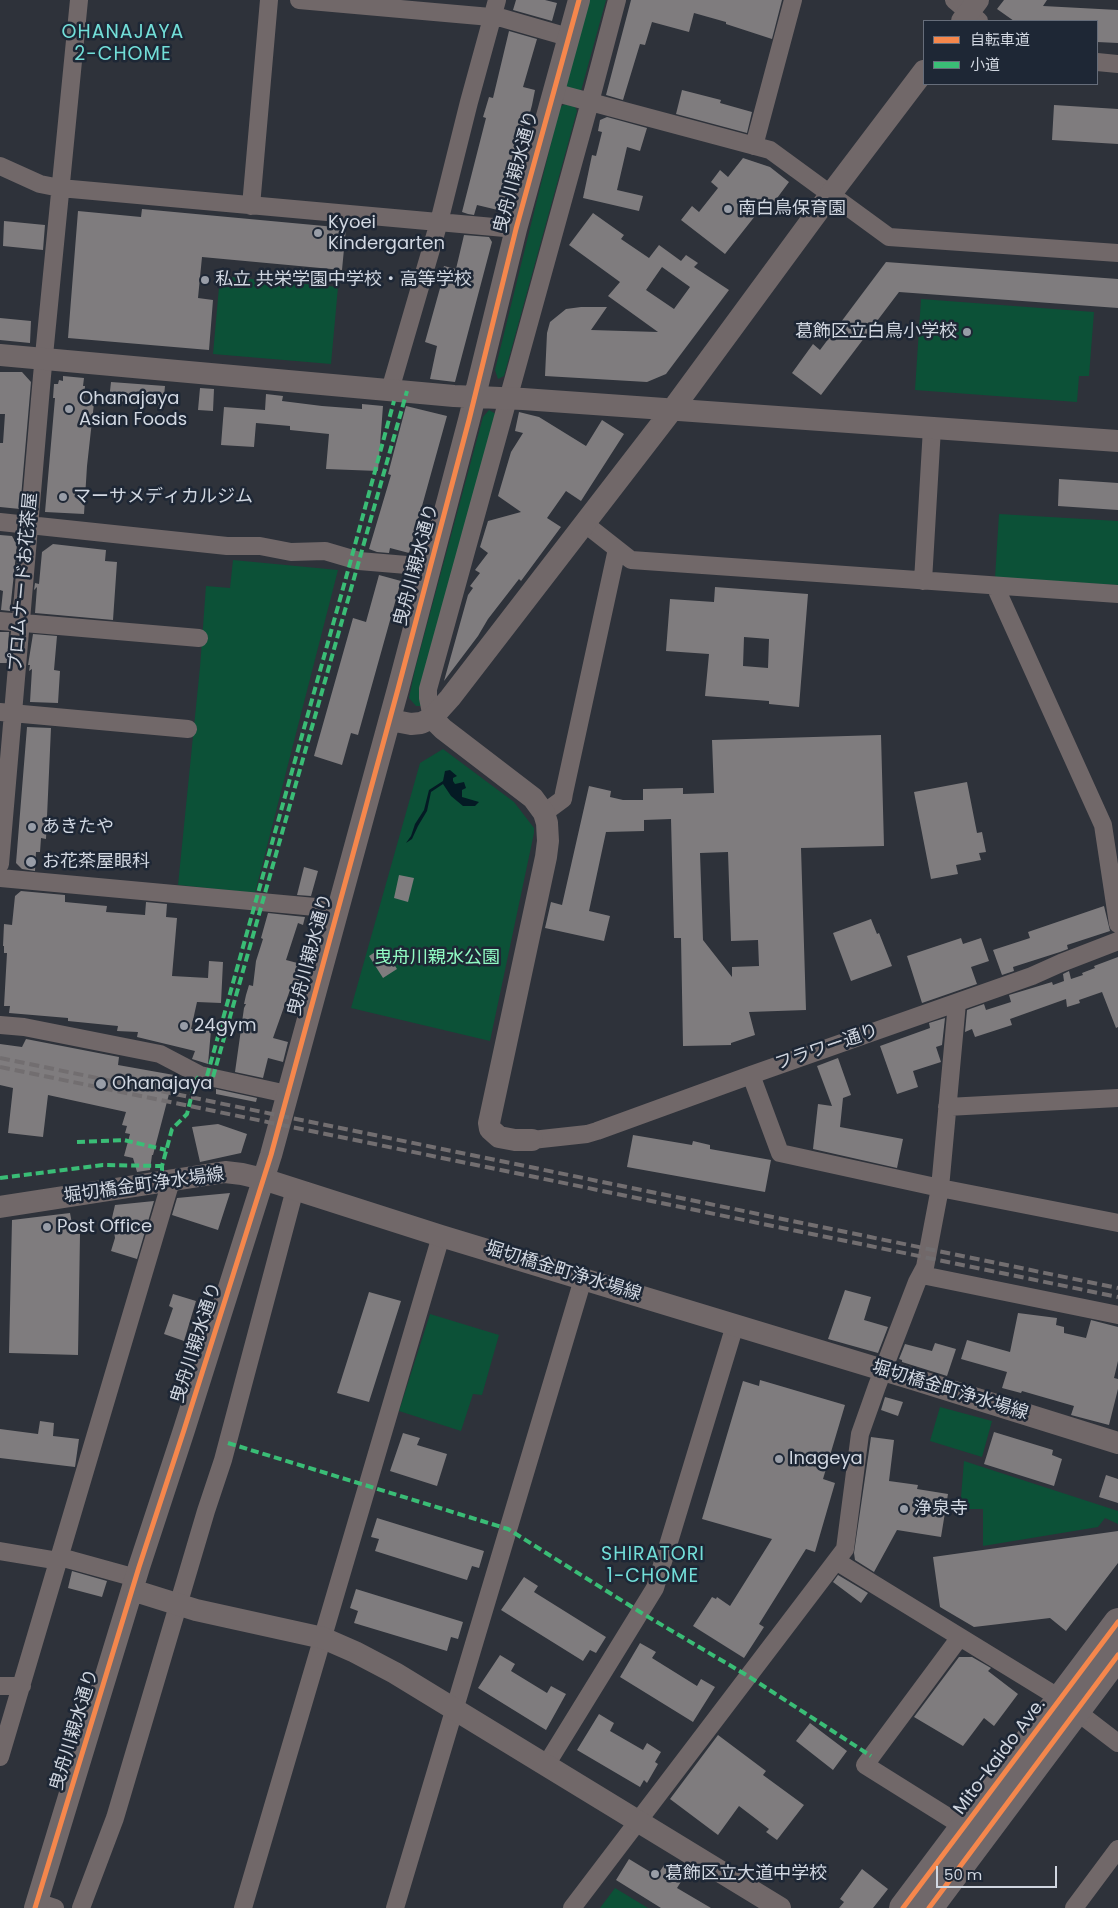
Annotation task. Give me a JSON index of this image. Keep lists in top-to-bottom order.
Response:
{
  "streets": {
    "highway": ["Mito-kaido Ave."],
    "street": [
      "曳舟川親水通り",
      "プロムナードお花茶屋",
      "フラワー通り",
      "堀切橋金町浄水場線"
    ]
  },
  "crossings": [
    ["曳舟川親水通り", "堀切橋金町浄水場線"]
  ],
  "districts": ["OHANAJAYA 2-CHOME", "SHIRATORI 1-CHOME"],
  "parks": ["曳舟川親水公園"],
  "places": [
    "南白鳥保育園",
    "Kyoei Kindergarten",
    "私立 共栄学園中学校・高等学校",
    "葛飾区立白鳥小学校",
    "Ohanajaya Asian Foods",
    "マーサメディカルジム",
    "あきたや",
    "お花茶屋眼科",
    "24gym",
    "Ohanajaya",
    "Post Office",
    "Inageya",
    "浄泉寺",
    "葛飾区立大道中学校"
  ],
  "legend": ["自転車道", "小道"],
  "scale_bar": "50 m"
}
